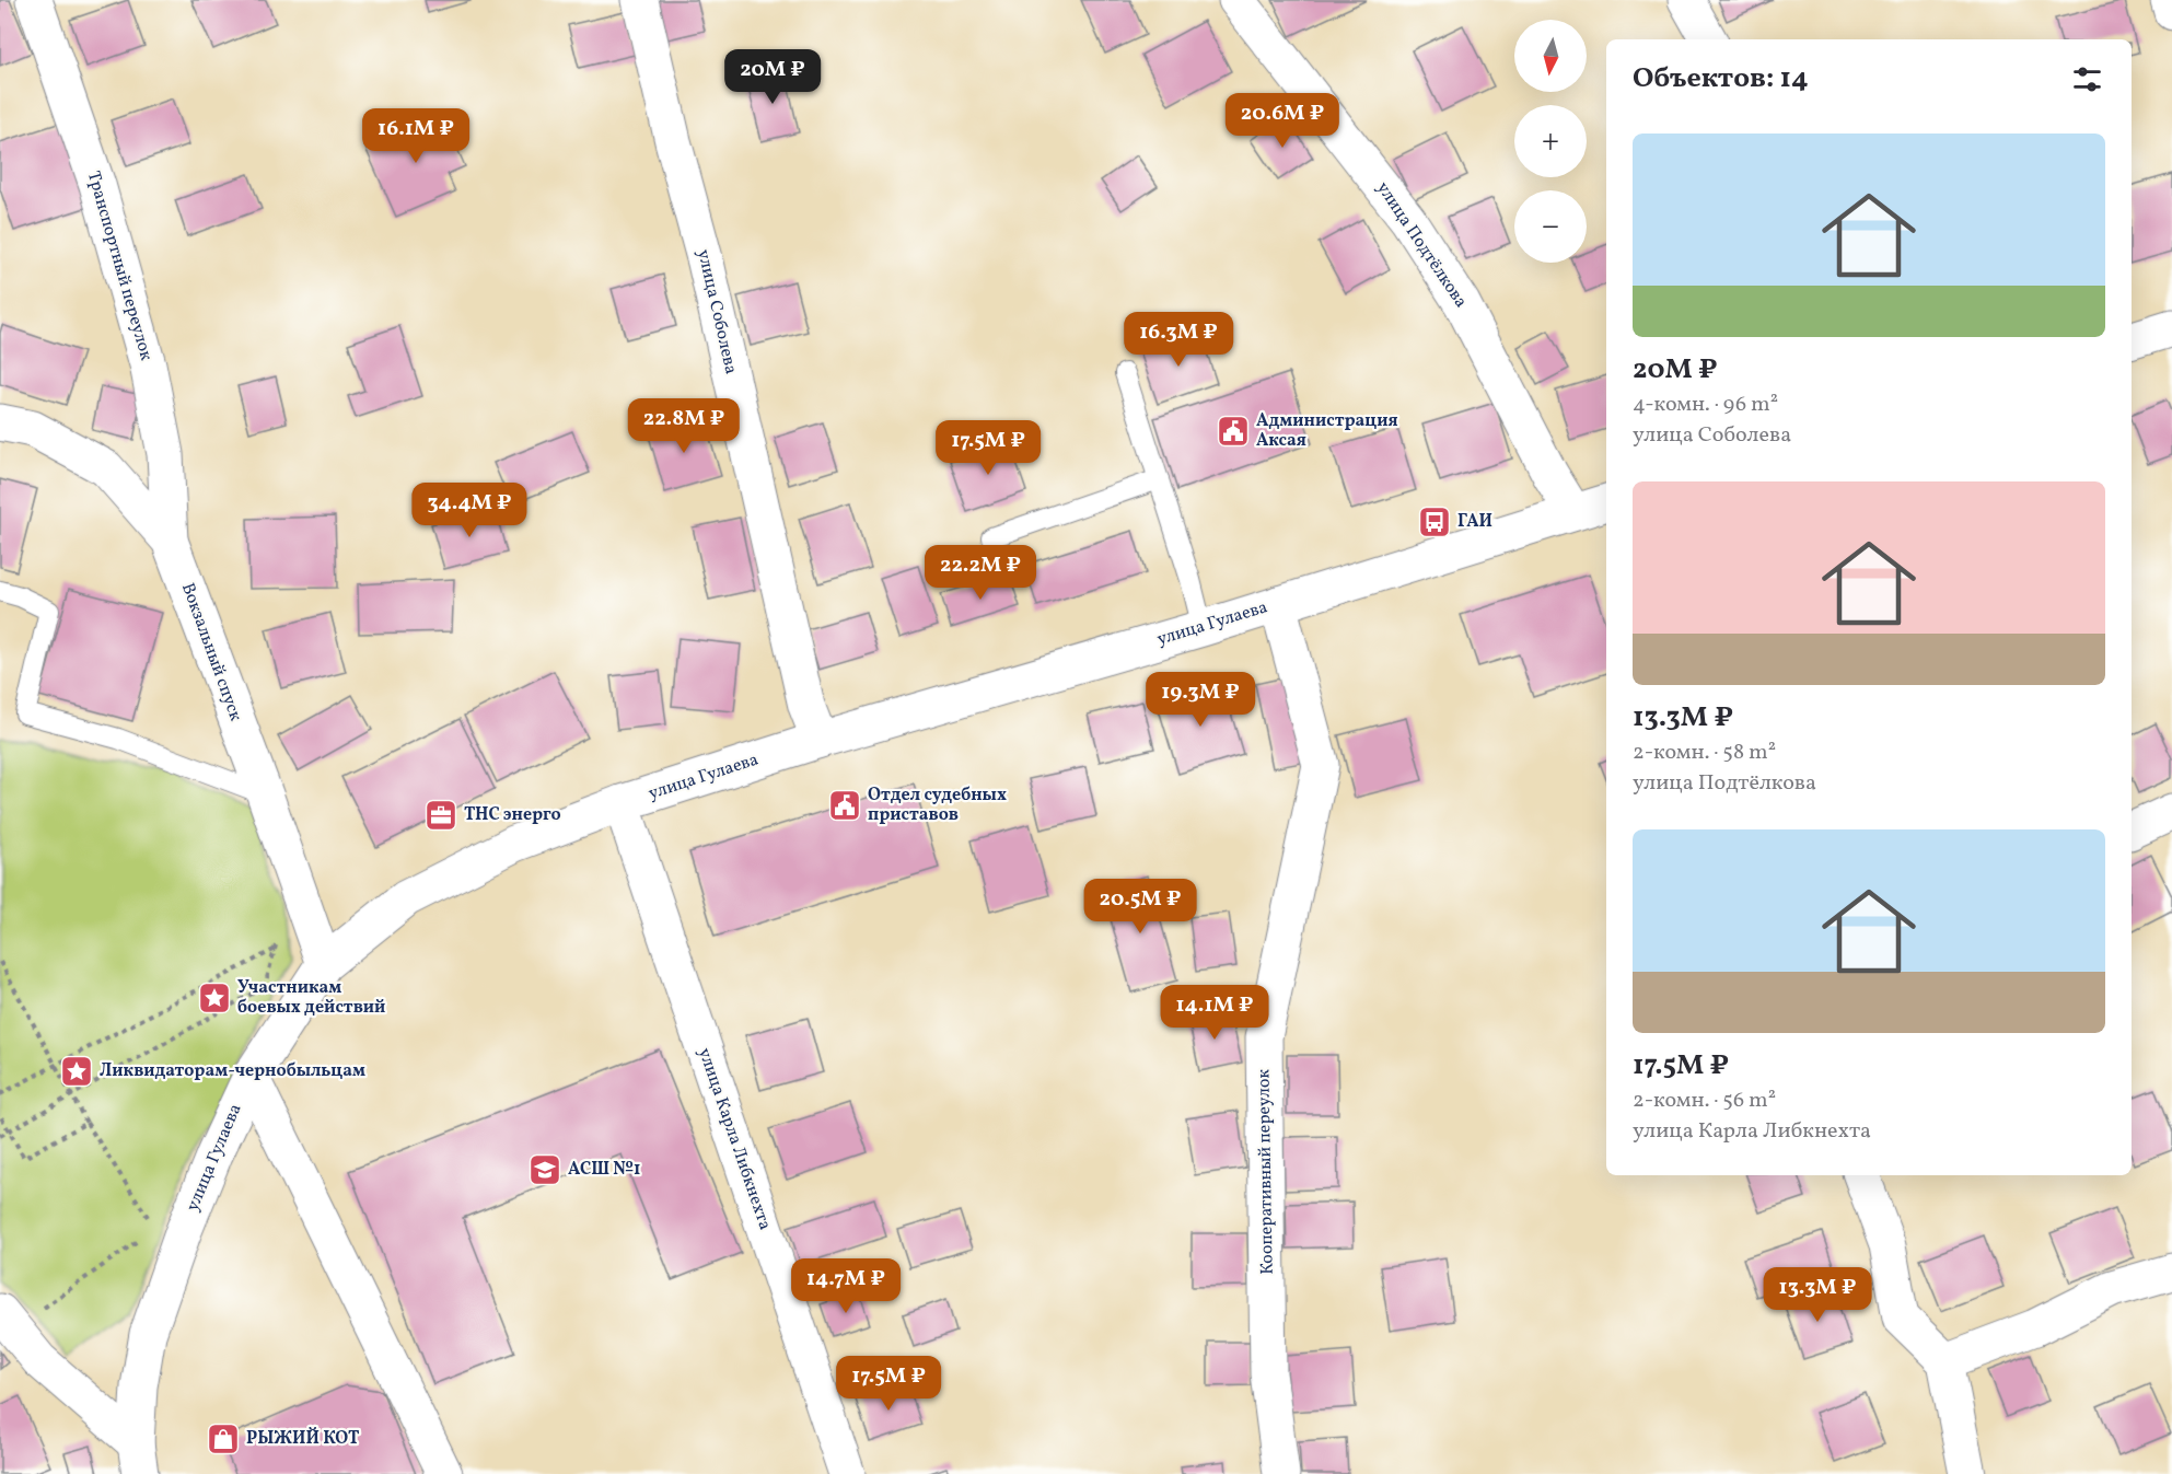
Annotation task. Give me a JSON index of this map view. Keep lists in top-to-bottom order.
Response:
{
  "streets": {
    "street": [
      "улица Подтёлкова",
      "Транспортный переулок",
      "улица Соболева",
      "улица Гулаева",
      "Вокзальный спуск",
      "улица Карла Либкнехта",
      "Кооперативный переулок"
    ]
  },
  "crossings": [
    ["улица Подтёлкова", "улица Гулаева"],
    ["Транспортный переулок", "Вокзальный спуск"],
    ["улица Соболева", "улица Гулаева"],
    ["улица Гулаева", "Вокзальный спуск"],
    ["улица Гулаева", "улица Карла Либкнехта"],
    ["улица Гулаева", "Кооперативный переулок"]
  ],
  "places": {
    "public building": ["Администрация Аксая", "Отдел судебных приставов"],
    "bus stop": ["ГАИ"],
    "office": ["ТНС энерго"],
    "place": ["Участникам боевых действий", "Ликвидаторам-чернобыльцам"],
    "school or university": ["АСШ №1"],
    "shop": ["РЫЖИЙ КОТ"]
  },
  "north": "bottom",
  "page": {
    "map_buttons": ["+", "−"],
    "heading": "Объектов: 14",
    "price": [
      "20M ₽",
      "20.6M ₽",
      "16.1M ₽",
      "16.3M ₽",
      "22.8M ₽",
      "17.5M ₽",
      "34.4M ₽",
      "22.2M ₽",
      "19.3M ₽",
      "20.5M ₽",
      "14.1M ₽",
      "14.7M ₽",
      "13.3M ₽",
      "17.5M ₽"
    ],
    "list": [
      {
        "name": "20M ₽",
        "note": "4-комн. · 96 m² · улица Соболева"
      },
      {
        "name": "13.3M ₽",
        "note": "2-комн. · 58 m² · улица Подтёлкова"
      },
      {
        "name": "17.5M ₽",
        "note": "2-комн. · 56 m² · улица Карла Либкнехта"
      }
    ]
  }
}
